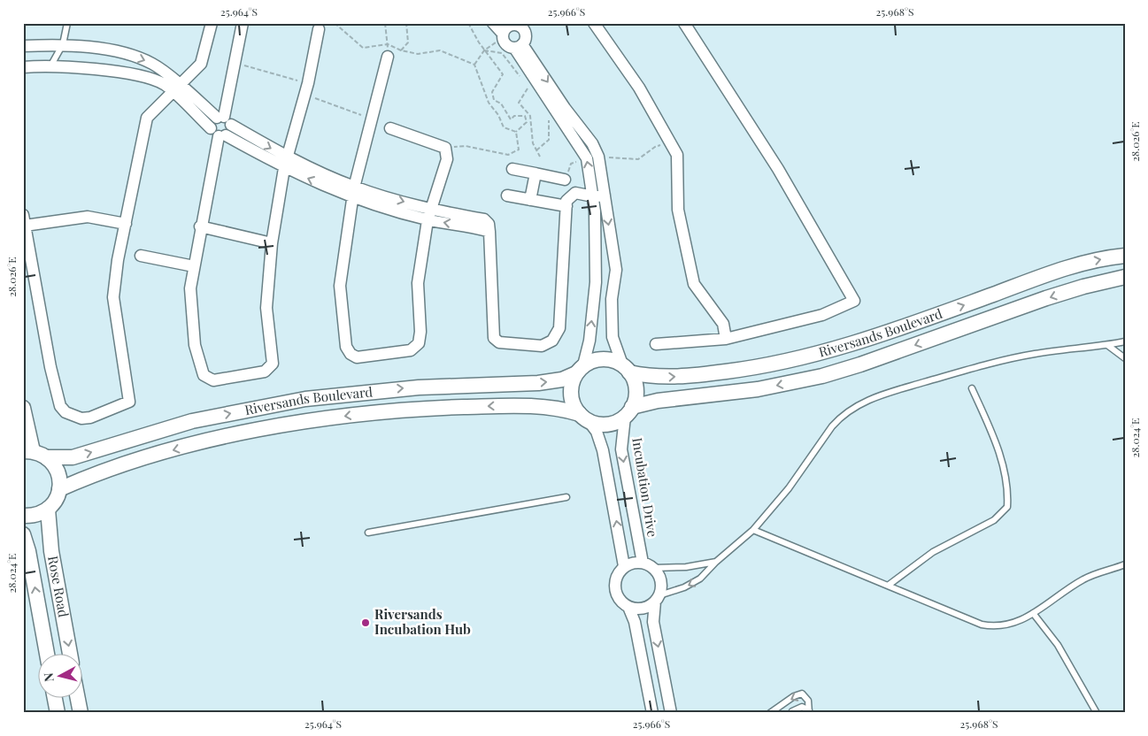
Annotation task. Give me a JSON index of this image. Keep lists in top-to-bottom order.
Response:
{
  "streets": {
    "street": ["Riversands Boulevard", "Incubation Drive", "Rose Road"]
  },
  "crossings": [
    ["Riversands Boulevard", "Incubation Drive"]
  ],
  "places": ["Riversands Incubation Hub"],
  "north": "left",
  "coordinates": [
    "25.964°S",
    "25.966°S",
    "25.968°S",
    "28.026°E",
    "28.024°E"
  ]
}
